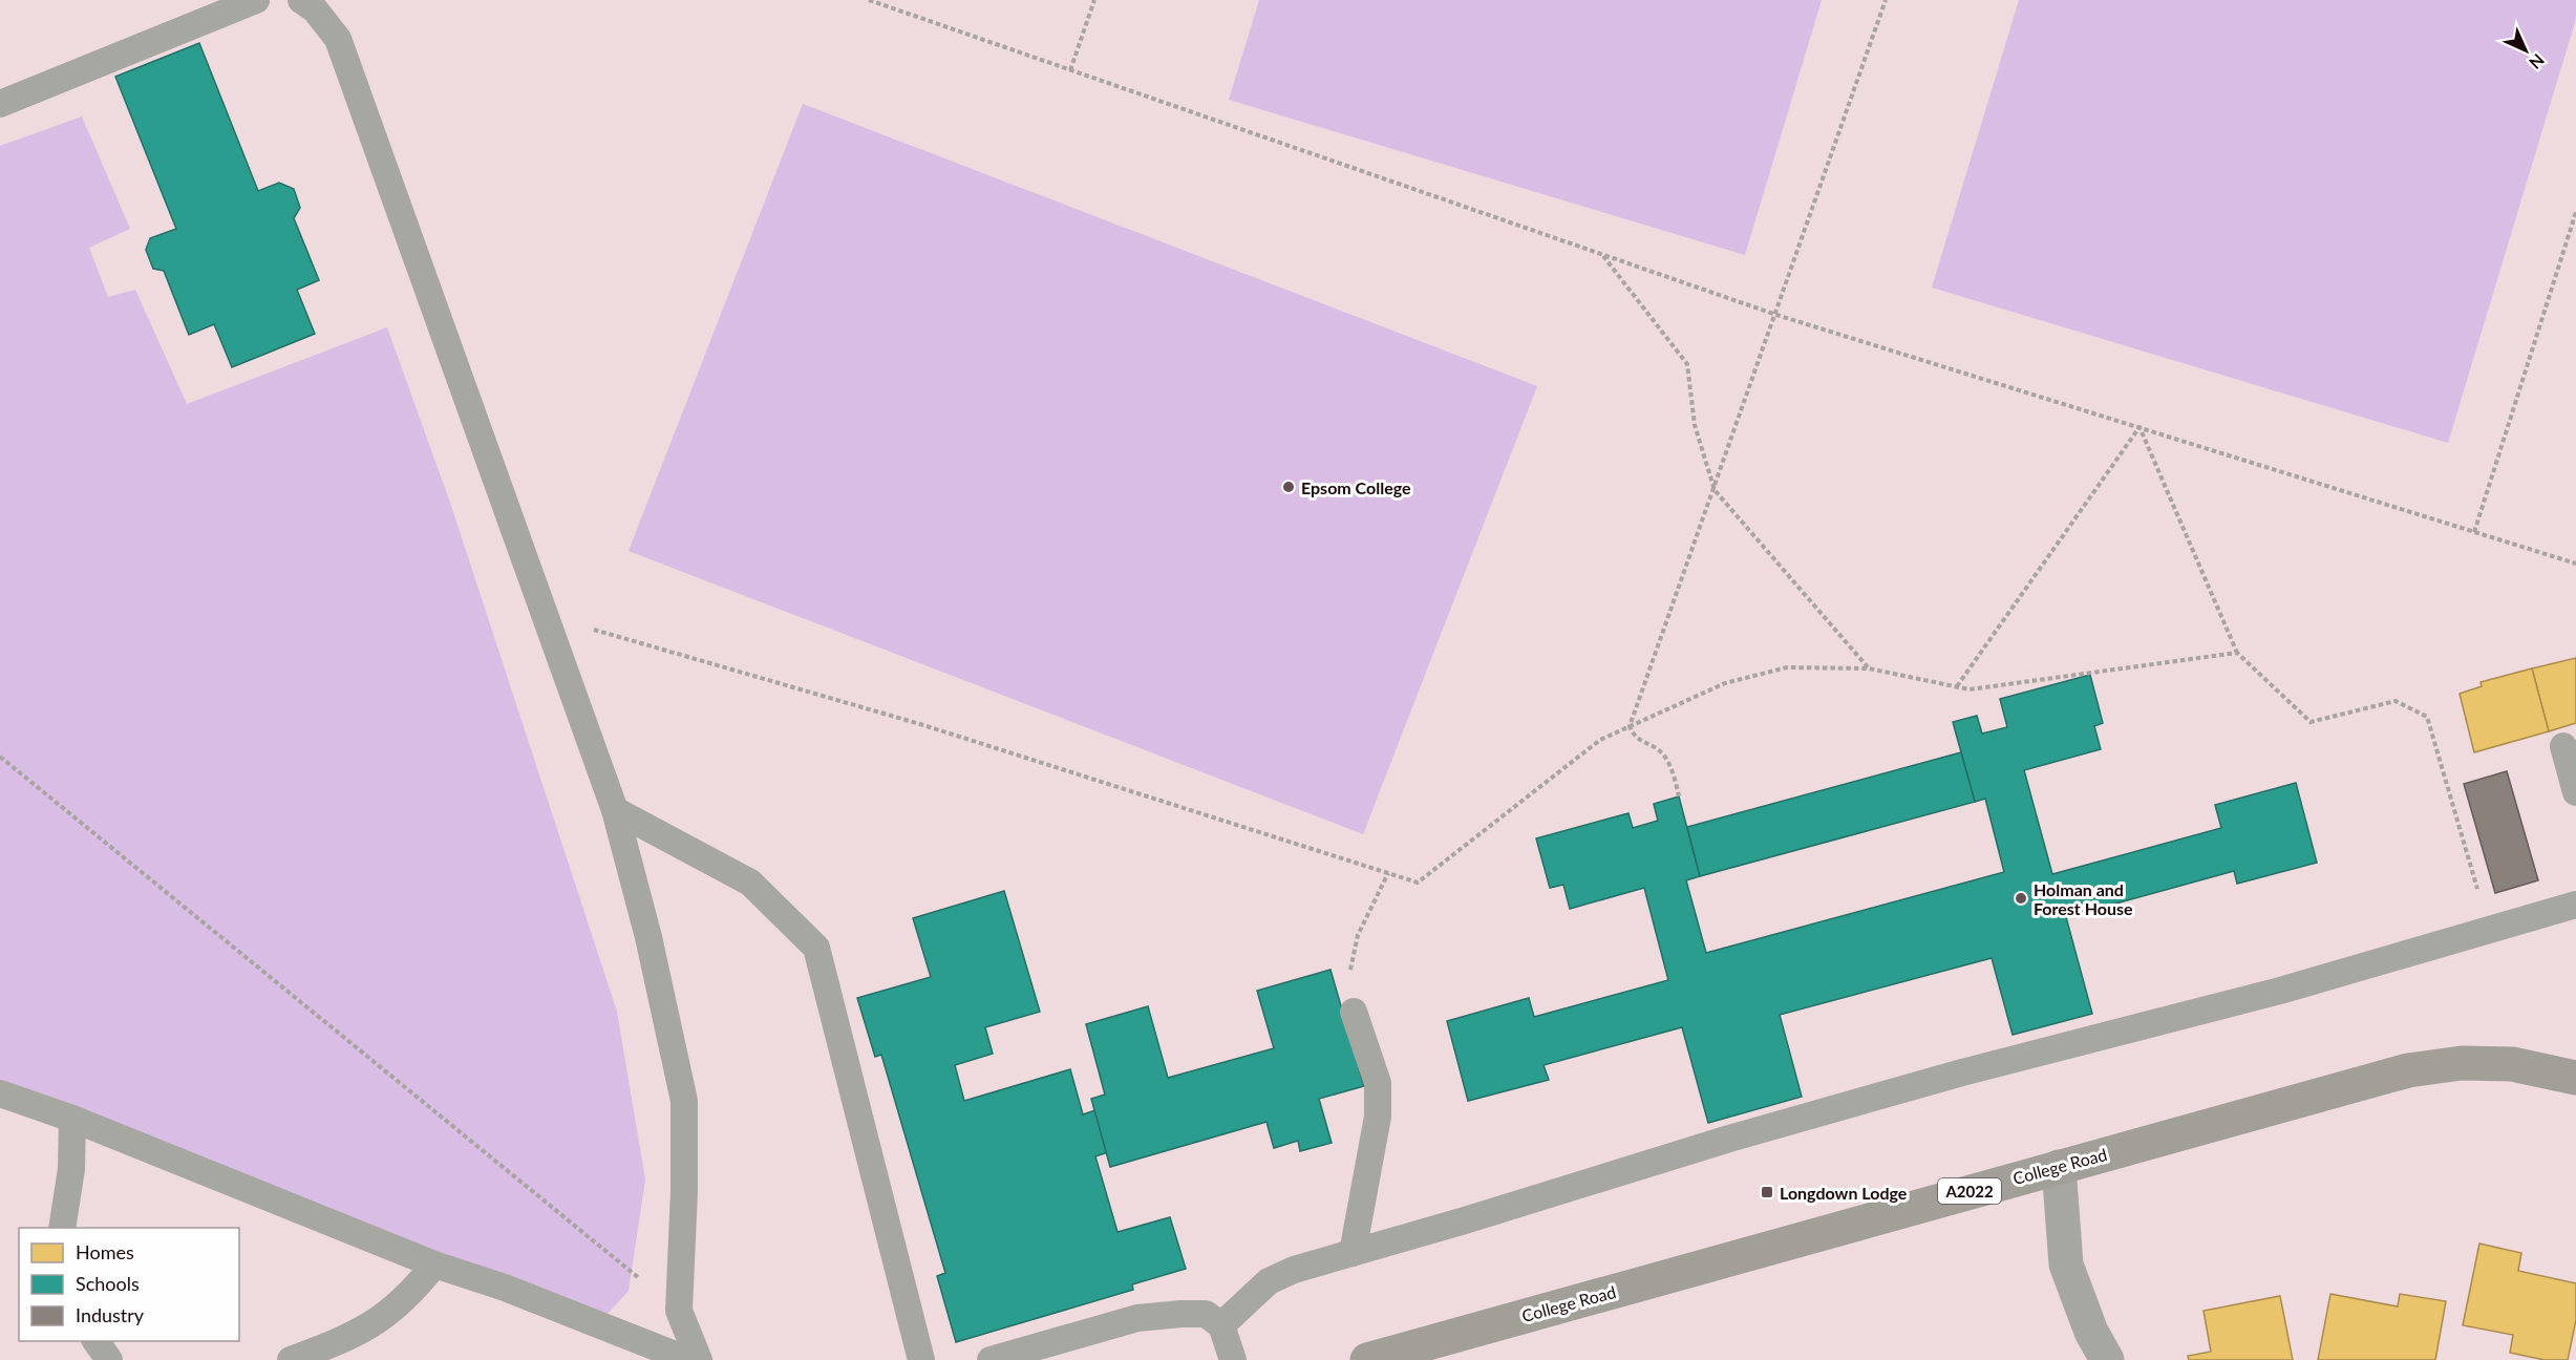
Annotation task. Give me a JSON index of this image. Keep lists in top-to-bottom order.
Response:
{
  "streets": {
    "main road": ["College Road", "A2022"]
  },
  "places": {
    "other": ["Epsom College", "Holman and Forest House"],
    "transit": ["Longdown Lodge"]
  },
  "legend": ["Homes", "Schools", "Industry"],
  "north": "bottom right"
}
